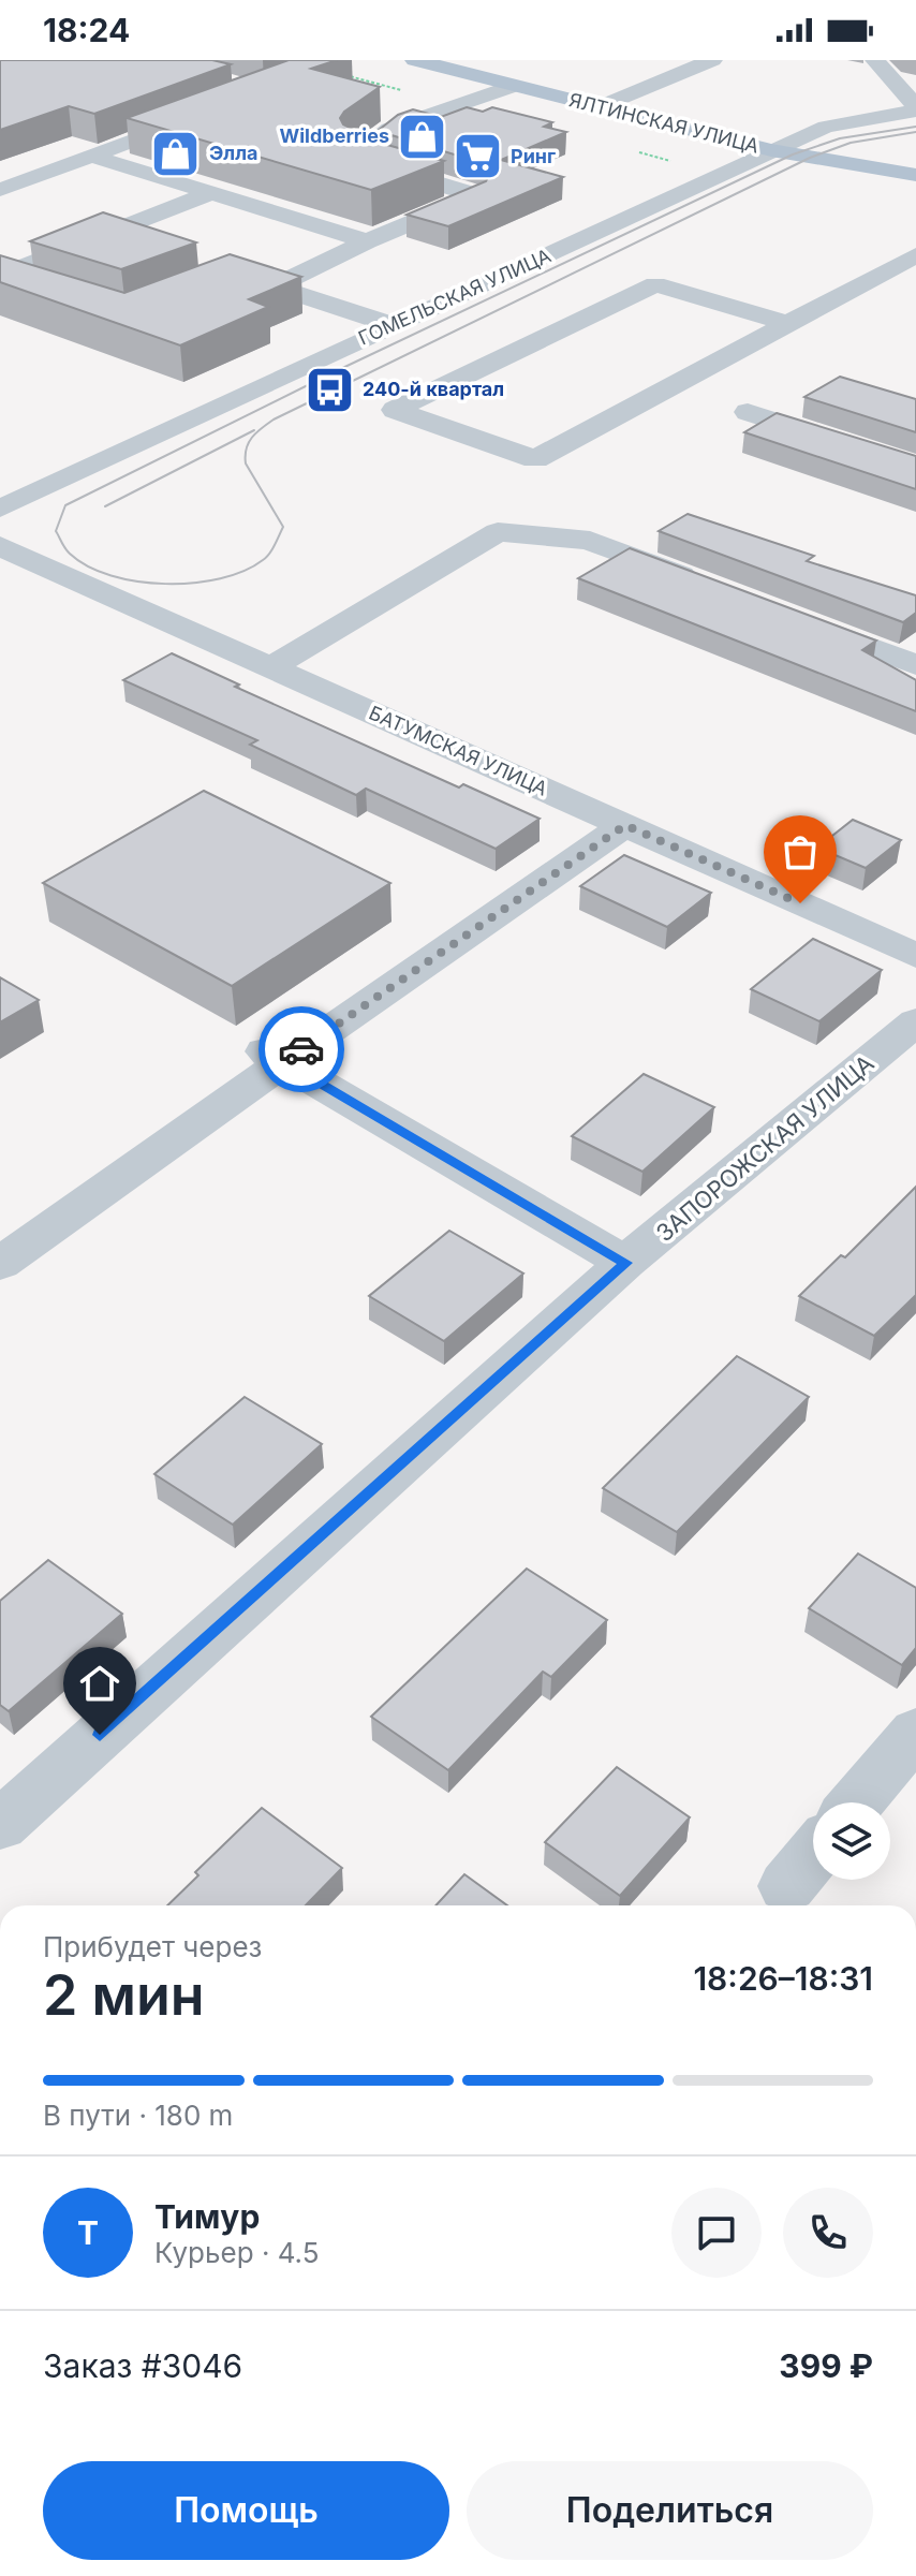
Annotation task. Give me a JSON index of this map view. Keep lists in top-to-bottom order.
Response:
{
  "streets": {
    "main road": ["ЯЛТИНСКАЯ УЛИЦА"],
    "street": ["ГОМЕЛЬСКАЯ УЛИЦА", "БАТУМСКАЯ УЛИЦА", "ЗАПОРОЖСКАЯ УЛИЦА"]
  },
  "crossings": [
    ["ЯЛТИНСКАЯ УЛИЦА", "ГОМЕЛЬСКАЯ УЛИЦА"]
  ],
  "places": {
    "shop": ["Wildberries", "Элла"],
    "supermarket": ["Ринг"],
    "bus stop": ["240-й квартал"]
  },
  "page": {
    "status": "18:24",
    "heading": ["2 мин", "Прибудет через", "18:26–18:31"],
    "panel": [
      "Тимур",
      "Курьер · 4.5",
      "Заказ #3046",
      "399 ₽"
    ],
    "bar": "В пути · 180 m",
    "round": "Т",
    "buttons": ["Помощь", "Поделиться"]
  }
}
